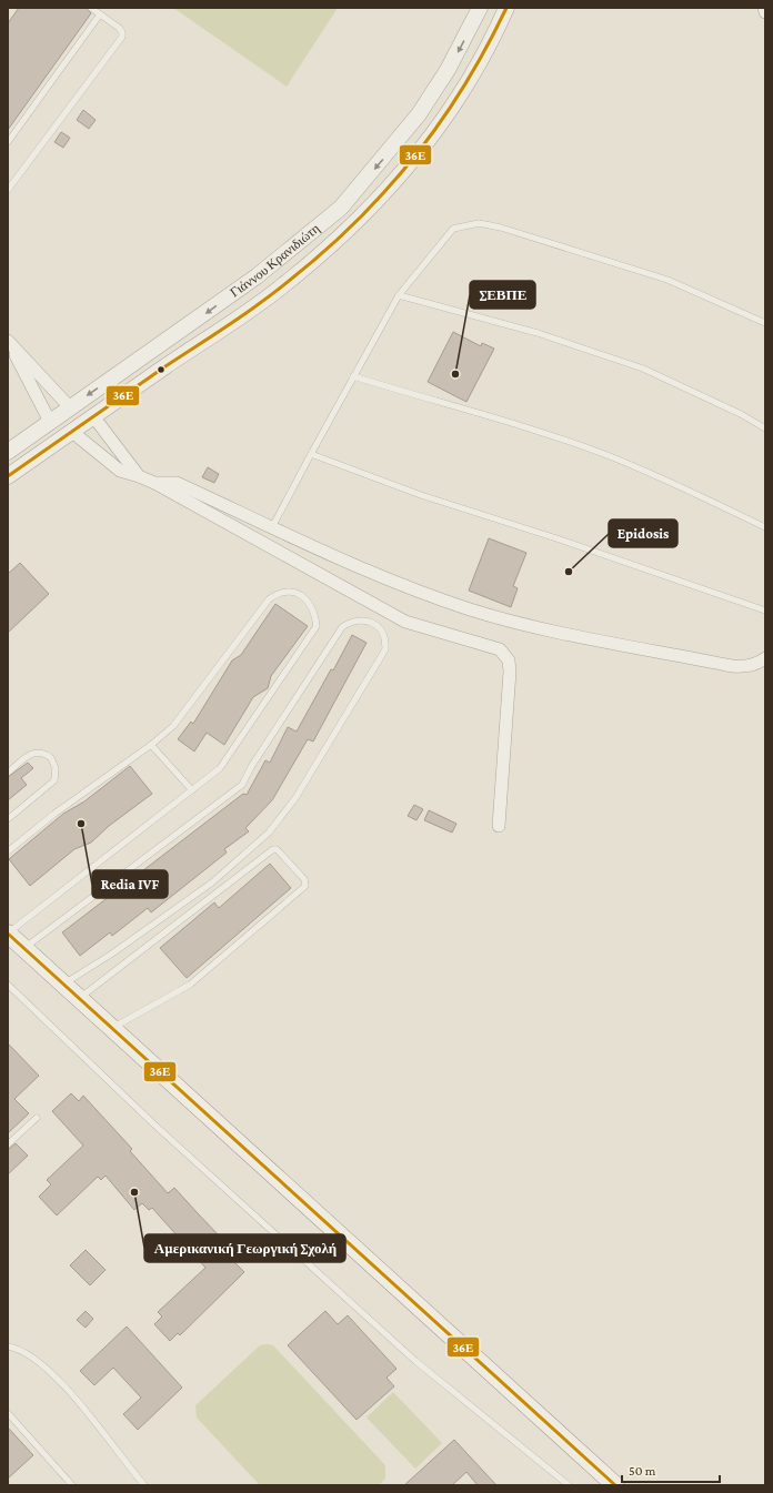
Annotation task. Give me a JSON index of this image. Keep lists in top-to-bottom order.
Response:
{
  "streets": {
    "street": ["Γιάννου Κρανιδιώτη"]
  },
  "places": [
    "ΣΕΒΠΕ",
    "Epidosis",
    "Redia IVF",
    "Αμερικανική Γεωργική Σχολή"
  ],
  "lines": ["transit line 36Ε"],
  "scale_bar": "50 m"
}
